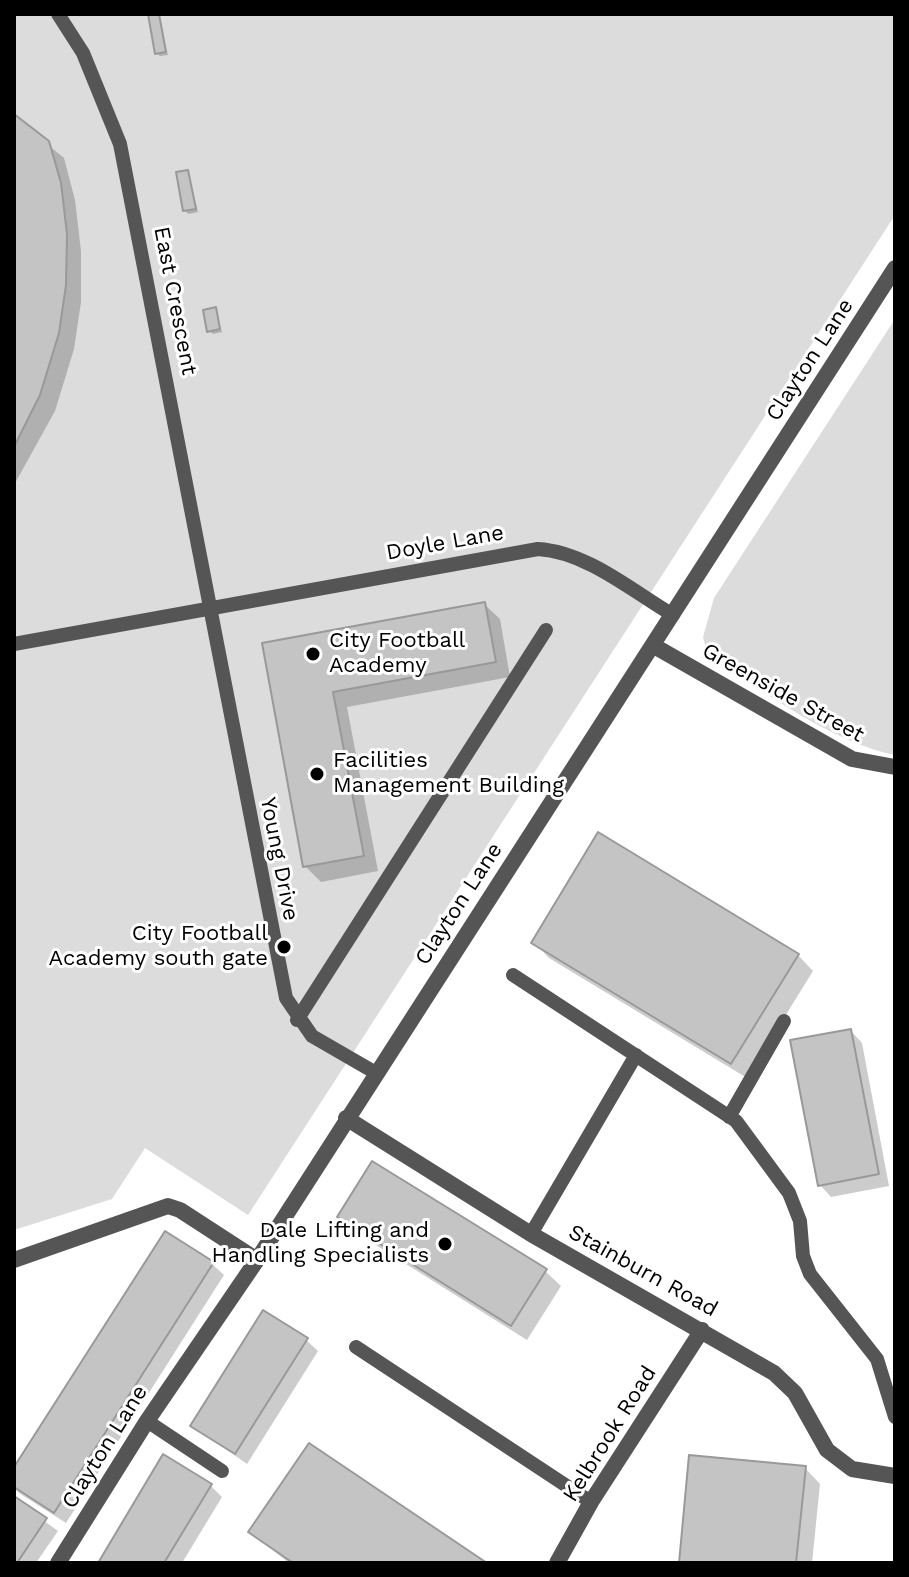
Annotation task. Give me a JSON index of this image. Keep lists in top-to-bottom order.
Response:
{
  "streets": {
    "street": [
      "Clayton Lane",
      "Greenside Street",
      "Stainburn Road",
      "Kelbrook Road"
    ],
    "lane": ["East Crescent", "Doyle Lane", "Young Drive"]
  },
  "crossings": [
    ["East Crescent", "Doyle Lane"],
    ["East Crescent", "Young Drive"],
    ["Clayton Lane", "Doyle Lane"],
    ["Clayton Lane", "Greenside Street"],
    ["Clayton Lane", "Young Drive"],
    ["Clayton Lane", "Stainburn Road"],
    ["Doyle Lane", "Young Drive"],
    ["Stainburn Road", "Kelbrook Road"]
  ],
  "places": [
    "City Football Academy",
    "Facilities Management Building",
    "City Football Academy south gate",
    "Dale Lifting and Handling Specialists"
  ]
}
